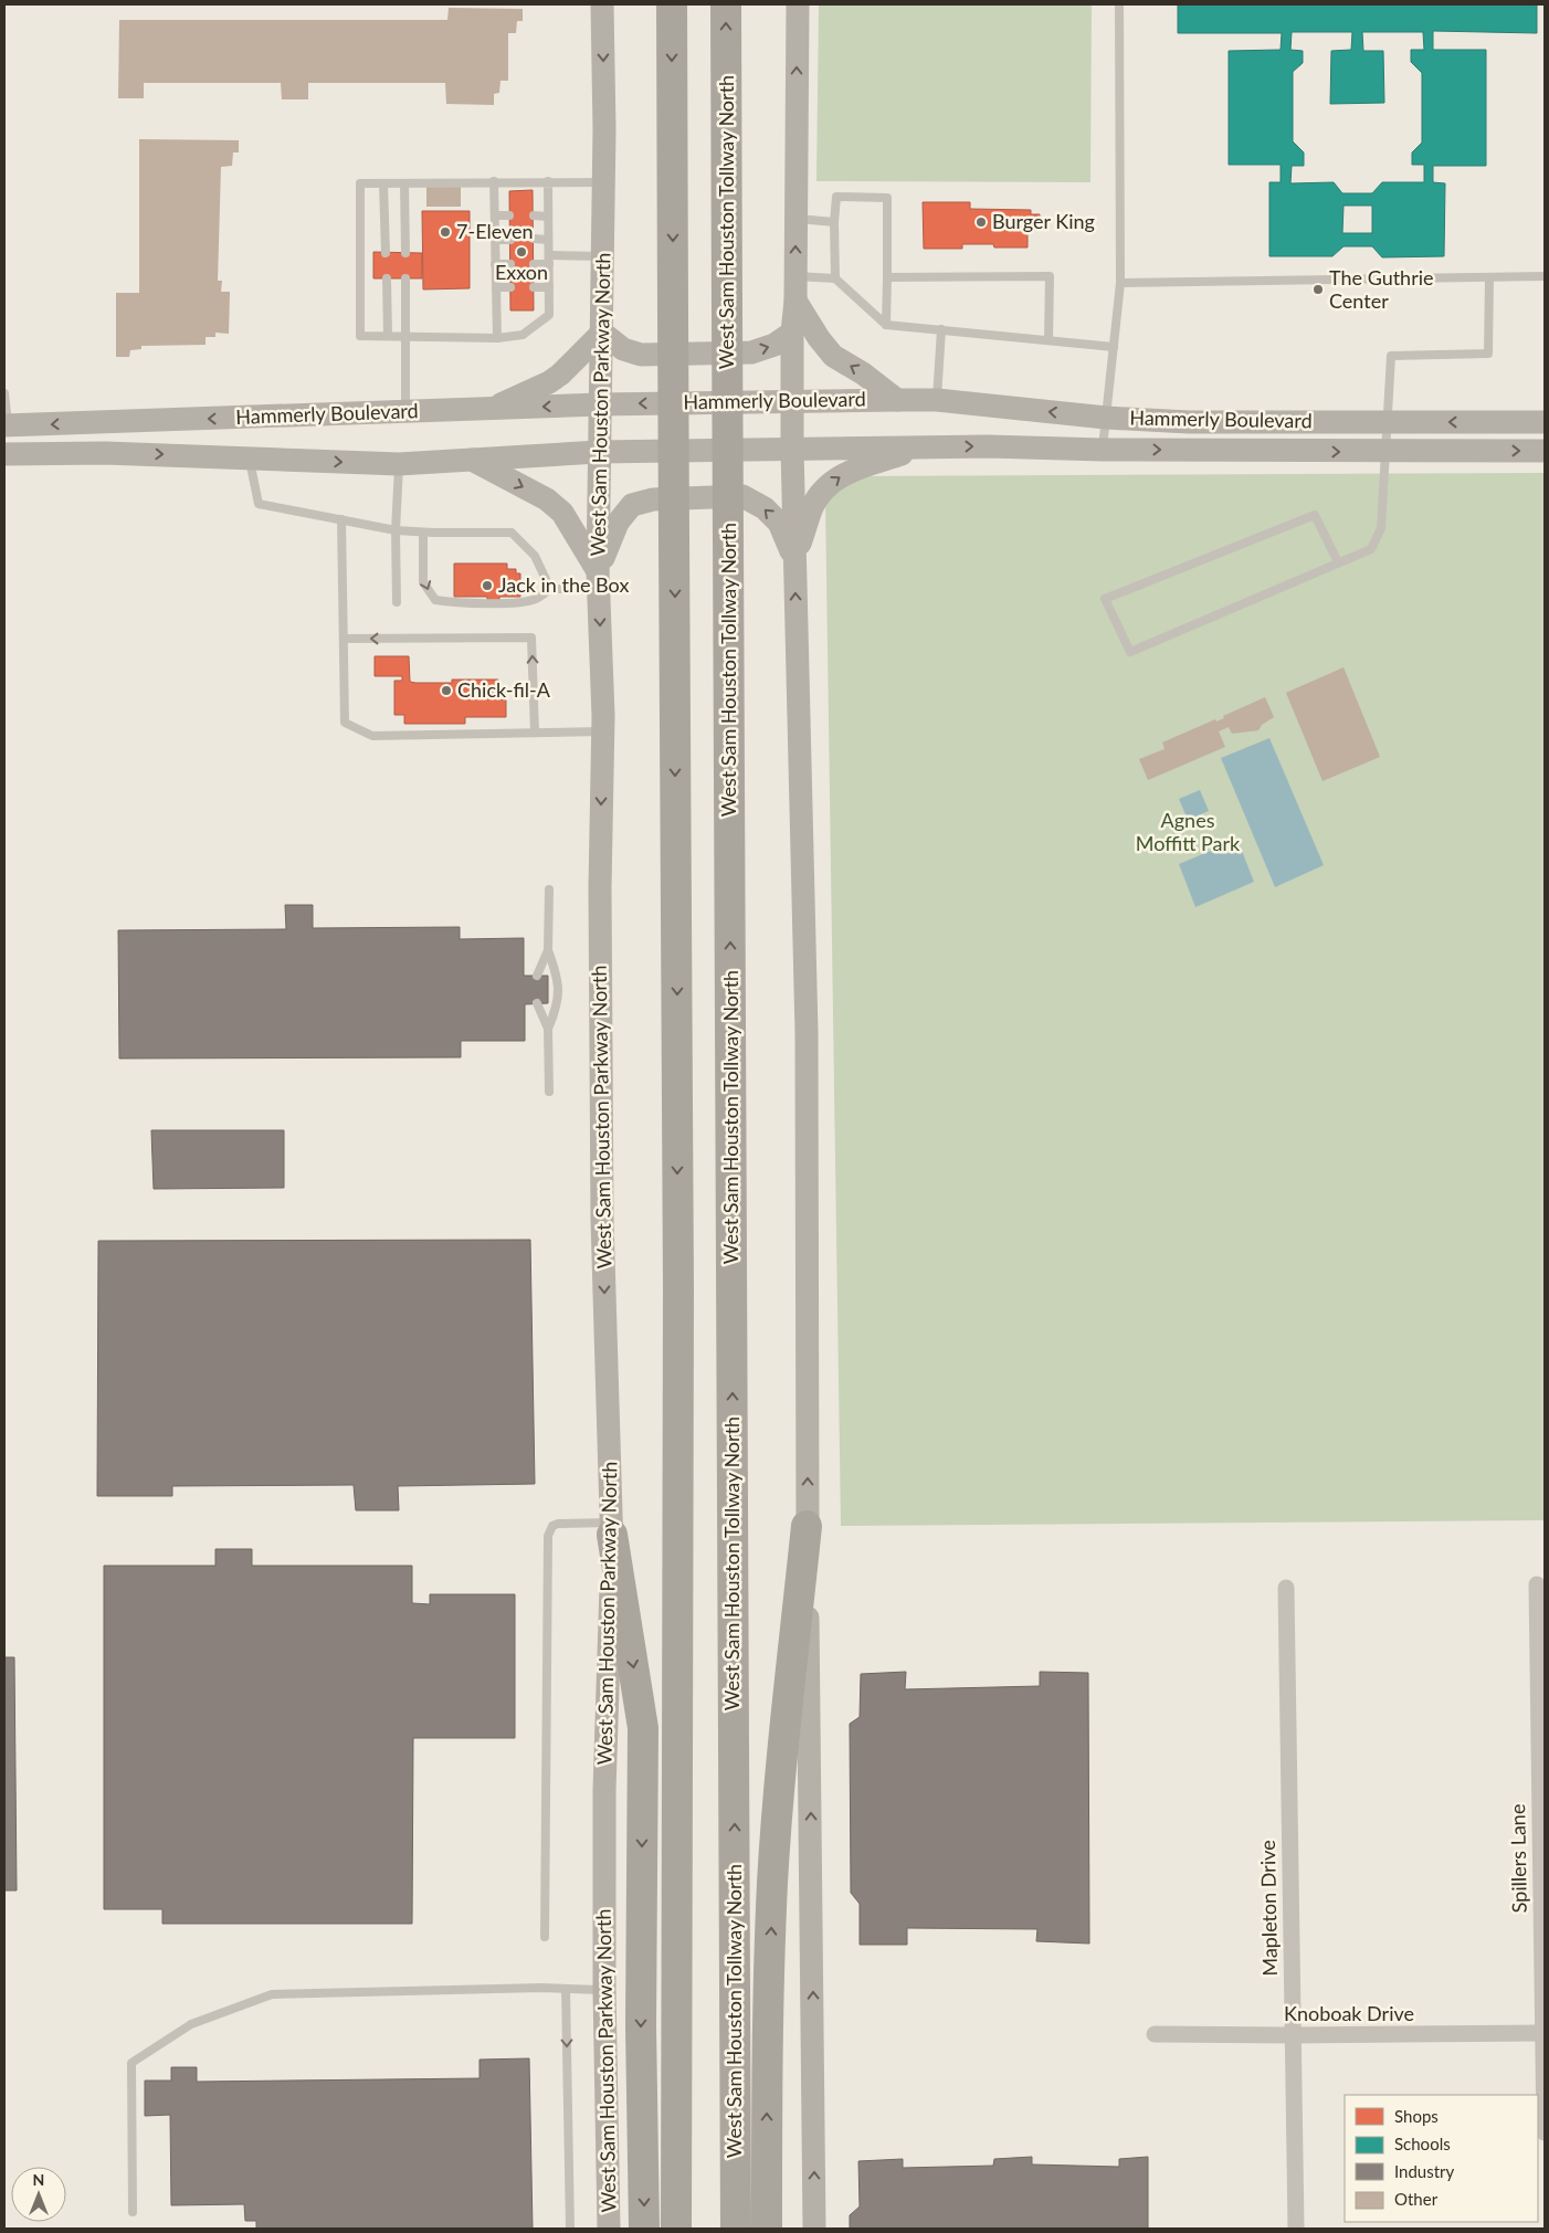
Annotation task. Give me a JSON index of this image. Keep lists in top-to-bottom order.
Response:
{
  "streets": {
    "highway": ["West Sam Houston Tollway North"],
    "main road": ["Hammerly Boulevard", "West Sam Houston Parkway North"],
    "street": ["Spillers Lane", "Mapleton Drive", "Knoboak Drive"]
  },
  "crossings": [
    ["Hammerly Boulevard", "West Sam Houston Parkway North"],
    ["Spillers Lane", "Knoboak Drive"],
    ["Mapleton Drive", "Knoboak Drive"]
  ],
  "parks": ["Agnes Moffitt Park"],
  "places": [
    "Burger King",
    "7-Eleven",
    "Exxon",
    "The Guthrie Center",
    "Jack in the Box",
    "Chick-fil-A"
  ],
  "legend": [
    "Shops",
    "Schools",
    "Industry",
    "Other"
  ],
  "north": "top"
}
